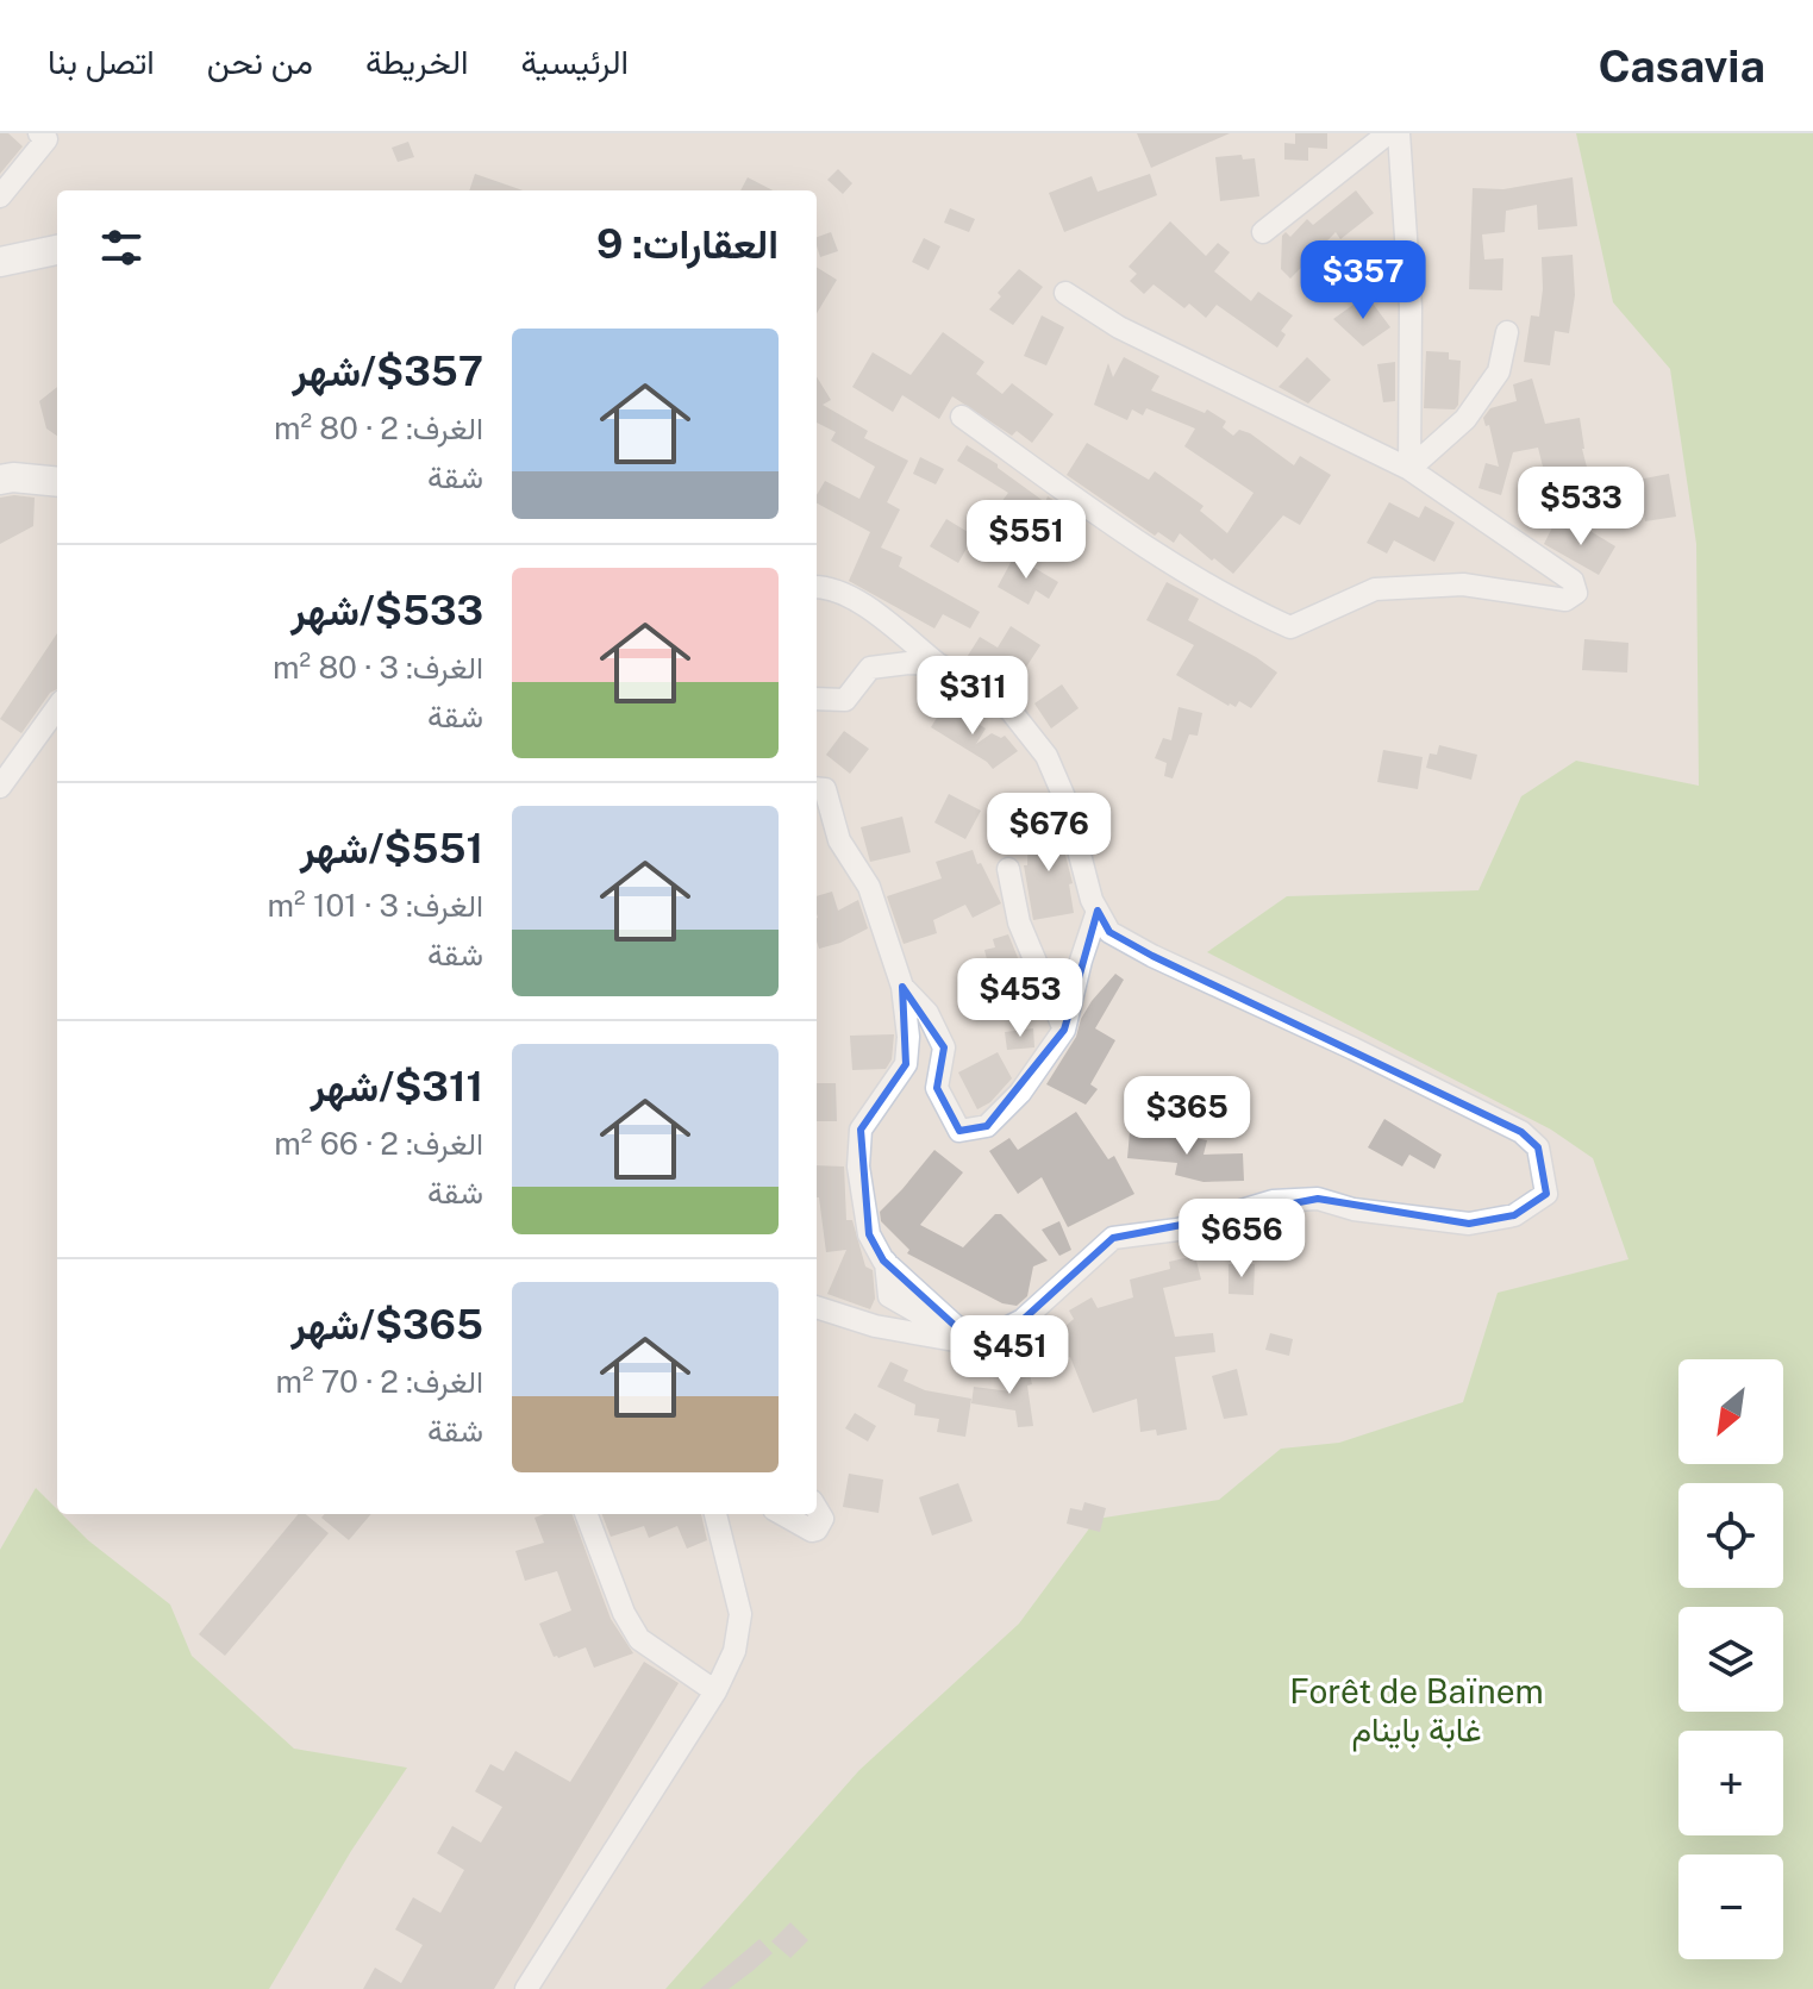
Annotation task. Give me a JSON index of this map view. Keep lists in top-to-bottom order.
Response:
{
  "parks": ["Forêt de Baïnem غابة باينام"],
  "north": "bottom left",
  "page": {
    "header": "Casavia",
    "nav": [
      "الرئيسية",
      "الخريطة",
      "من نحن",
      "اتصل بنا"
    ],
    "heading": "العقارات: 9",
    "price": [
      "$357",
      "$533",
      "$551",
      "$311",
      "$676",
      "$453",
      "$365",
      "$656",
      "$451"
    ],
    "list": [
      {
        "name": "$357/شهر",
        "note": "الغرف: 2 · 80 m² · شقة"
      },
      {
        "name": "$533/شهر",
        "note": "الغرف: 3 · 80 m² · شقة"
      },
      {
        "name": "$551/شهر",
        "note": "الغرف: 3 · 101 m² · شقة"
      },
      {
        "name": "$311/شهر",
        "note": "الغرف: 2 · 66 m² · شقة"
      },
      {
        "name": "$365/شهر",
        "note": "الغرف: 2 · 70 m² · شقة"
      }
    ],
    "map_buttons": ["+", "−"]
  }
}
